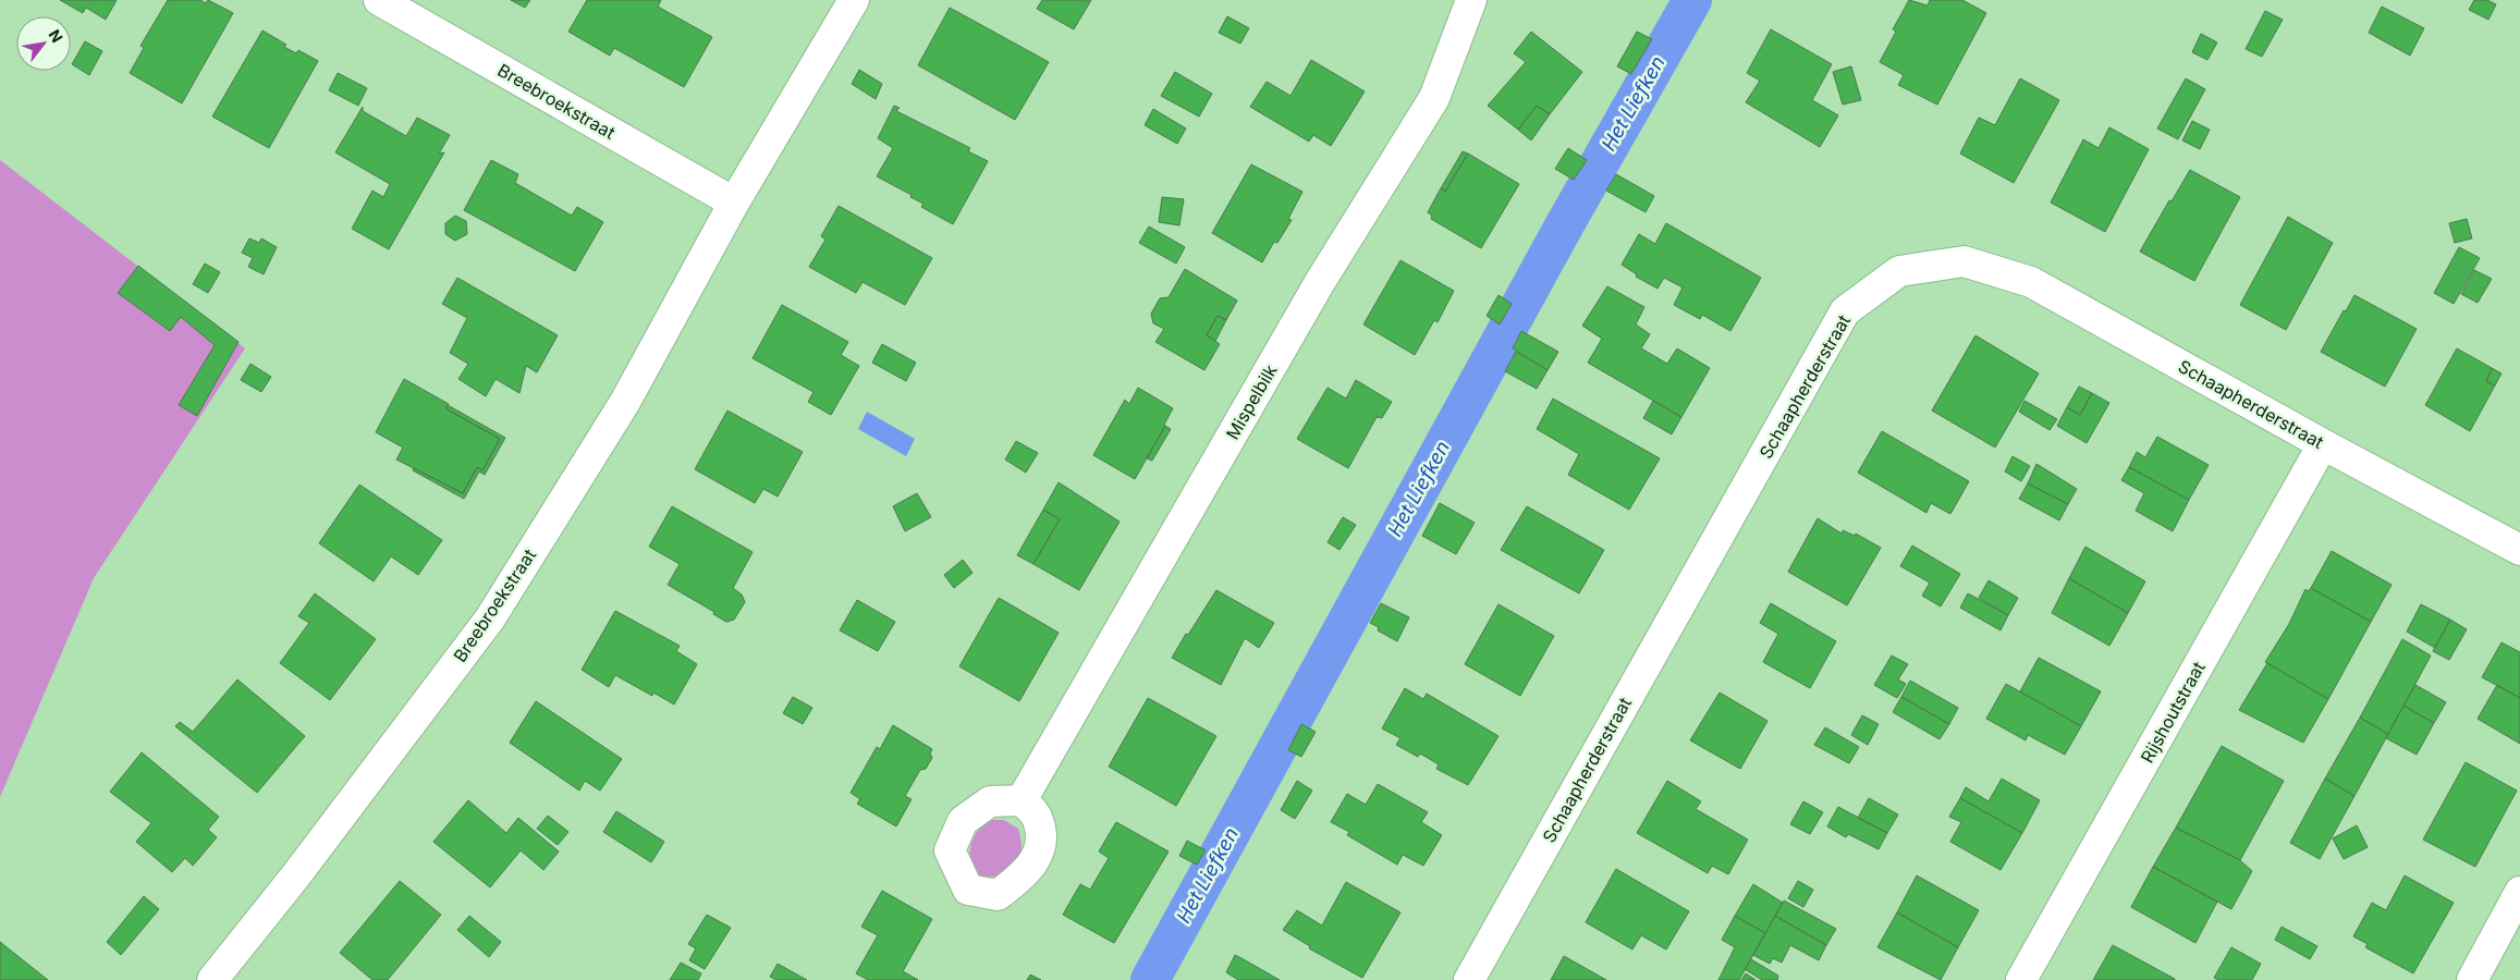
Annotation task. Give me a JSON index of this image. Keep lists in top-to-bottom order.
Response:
{
  "streets": {
    "street": [
      "Breebroekstraat",
      "Schaapherderstraat",
      "Mispelbilk",
      "Rijshoutstraat"
    ]
  },
  "crossings": [
    ["Schaapherderstraat", "Rijshoutstraat"]
  ],
  "water": ["Het Liefken"],
  "north": "top right"
}
